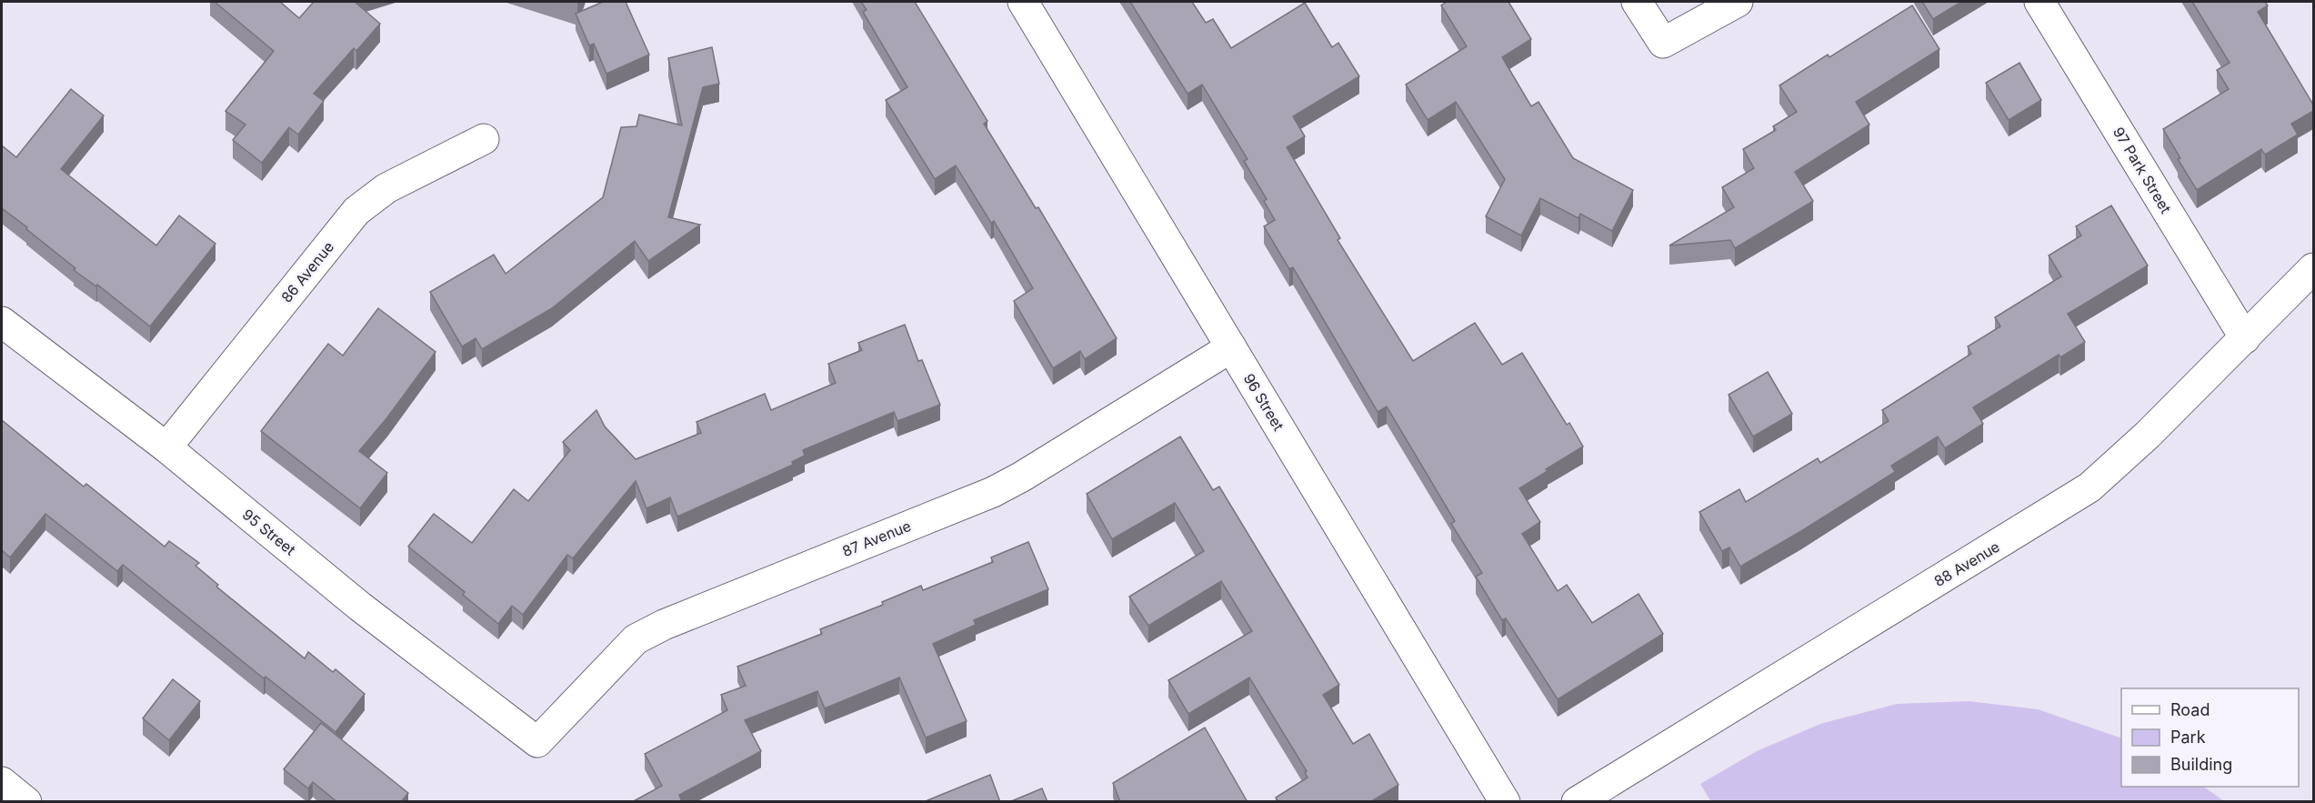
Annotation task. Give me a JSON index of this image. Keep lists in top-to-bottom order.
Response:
{
  "streets": {
    "street": [
      "97 Park Street",
      "86 Avenue",
      "96 Street",
      "95 Street",
      "87 Avenue",
      "88 Avenue"
    ]
  },
  "crossings": [
    ["97 Park Street", "88 Avenue"],
    ["86 Avenue", "95 Street"],
    ["96 Street", "87 Avenue"],
    ["95 Street", "87 Avenue"]
  ],
  "legend": ["Road", "Park", "Building"]
}
